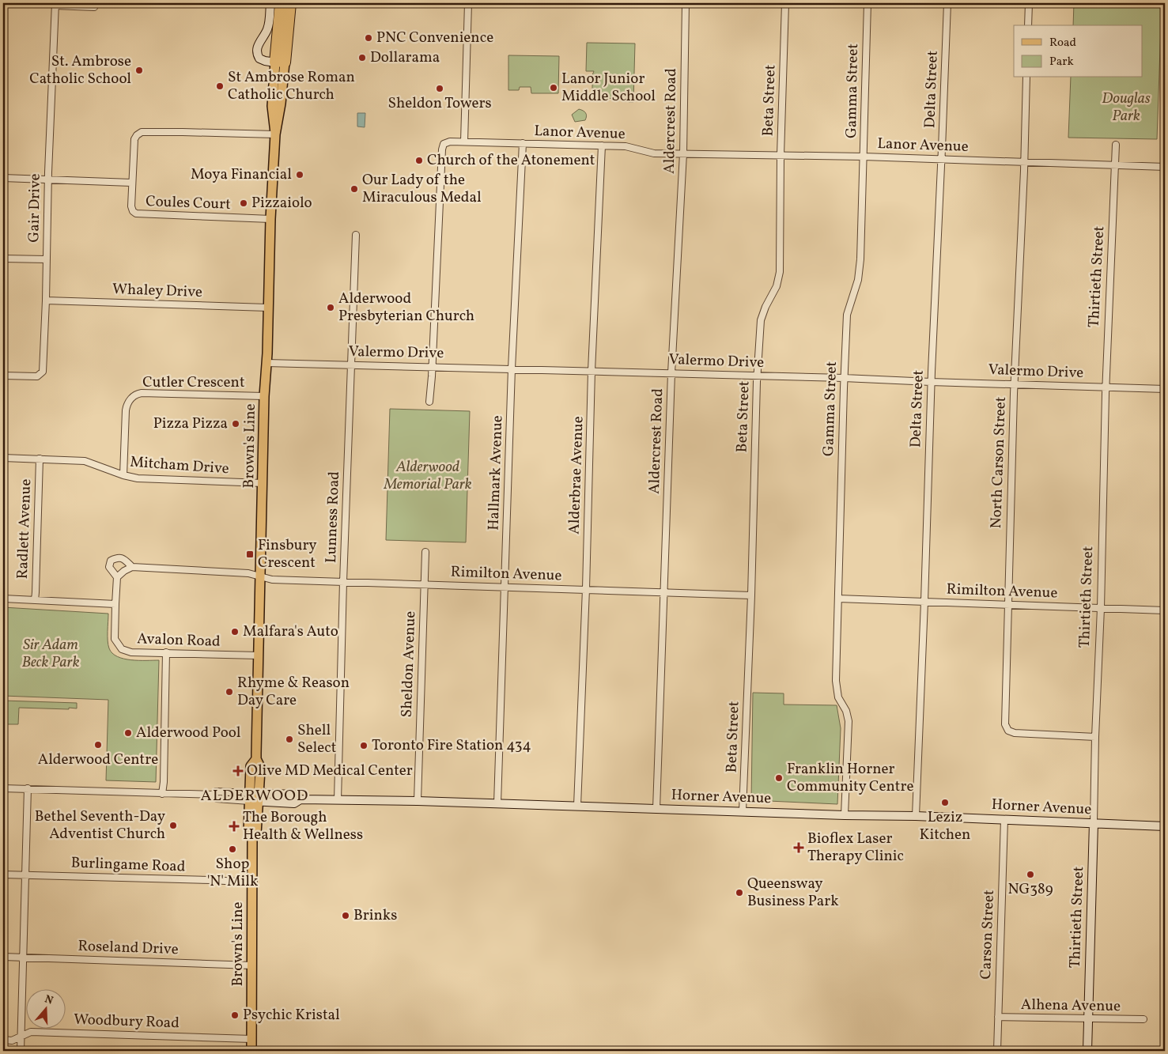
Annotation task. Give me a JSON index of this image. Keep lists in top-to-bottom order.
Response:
{
  "streets": {
    "main road": ["Thirtieth Street", "Brown's Line", "Horner Avenue"],
    "street": [
      "Delta Street",
      "Gamma Street",
      "Beta Street",
      "Aldercrest Road",
      "Lanor Avenue",
      "Coules Court",
      "Gair Drive",
      "Whaley Drive",
      "Valermo Drive",
      "Cutler Crescent",
      "North Carson Street",
      "Mitcham Drive",
      "Hallmark Avenue",
      "Alderbrae Avenue",
      "Lunness Road",
      "Radlett Avenue",
      "Rimilton Avenue",
      "Avalon Road",
      "Sheldon Avenue",
      "Burlingame Road",
      "Carson Street",
      "Roseland Drive",
      "Alhena Avenue",
      "Woodbury Road"
    ]
  },
  "crossings": [
    ["Delta Street", "Lanor Avenue"],
    ["Delta Street", "Valermo Drive"],
    ["Delta Street", "Rimilton Avenue"],
    ["Delta Street", "Horner Avenue"],
    ["Gamma Street", "Lanor Avenue"],
    ["Gamma Street", "Valermo Drive"],
    ["Gamma Street", "Rimilton Avenue"],
    ["Gamma Street", "Horner Avenue"],
    ["Beta Street", "Lanor Avenue"],
    ["Beta Street", "Valermo Drive"],
    ["Beta Street", "Rimilton Avenue"],
    ["Beta Street", "Horner Avenue"],
    ["Aldercrest Road", "Lanor Avenue"],
    ["Aldercrest Road", "Valermo Drive"],
    ["Aldercrest Road", "Rimilton Avenue"],
    ["Aldercrest Road", "Horner Avenue"],
    ["Lanor Avenue", "Thirtieth Street"],
    ["Lanor Avenue", "Valermo Drive"],
    ["Lanor Avenue", "North Carson Street"],
    ["Lanor Avenue", "Hallmark Avenue"],
    ["Lanor Avenue", "Alderbrae Avenue"],
    ["Coules Court", "Brown's Line"],
    ["Gair Drive", "Whaley Drive"],
    ["Thirtieth Street", "Valermo Drive"],
    ["Thirtieth Street", "North Carson Street"],
    ["Thirtieth Street", "Rimilton Avenue"],
    ["Thirtieth Street", "Horner Avenue"],
    ["Thirtieth Street", "Alhena Avenue"],
    ["Whaley Drive", "Brown's Line"],
    ["Valermo Drive", "Brown's Line"],
    ["Valermo Drive", "North Carson Street"],
    ["Valermo Drive", "Hallmark Avenue"],
    ["Valermo Drive", "Alderbrae Avenue"],
    ["Valermo Drive", "Lunness Road"],
    ["Cutler Crescent", "Brown's Line"],
    ["Cutler Crescent", "Mitcham Drive"],
    ["Brown's Line", "Mitcham Drive"],
    ["Brown's Line", "Rimilton Avenue"],
    ["Brown's Line", "Avalon Road"],
    ["Brown's Line", "Horner Avenue"],
    ["Brown's Line", "Burlingame Road"],
    ["Brown's Line", "Roseland Drive"],
    ["Brown's Line", "Woodbury Road"],
    ["North Carson Street", "Rimilton Avenue"],
    ["Mitcham Drive", "Radlett Avenue"],
    ["Hallmark Avenue", "Rimilton Avenue"],
    ["Hallmark Avenue", "Horner Avenue"],
    ["Alderbrae Avenue", "Rimilton Avenue"],
    ["Alderbrae Avenue", "Horner Avenue"],
    ["Lunness Road", "Rimilton Avenue"],
    ["Lunness Road", "Horner Avenue"],
    ["Rimilton Avenue", "Sheldon Avenue"],
    ["Sheldon Avenue", "Horner Avenue"],
    ["Horner Avenue", "Carson Street"],
    ["Carson Street", "Alhena Avenue"]
  ],
  "districts": ["ALDERWOOD"],
  "parks": ["Douglas Park", "Alderwood Memorial Park", "Sir Adam Beck Park"],
  "places": {
    "other": [
      "PNC Convenience",
      "Dollarama",
      "St. Ambrose Catholic School",
      "St Ambrose Roman Catholic Church",
      "Lanor Junior Middle School",
      "Sheldon Towers",
      "Church of the Atonement",
      "Moya Financial",
      "Our Lady of the Miraculous Medal",
      "Pizzaiolo",
      "Alderwood Presbyterian Church",
      "Pizza Pizza",
      "Malfara's Auto",
      "Rhyme & Reason Day Care",
      "Alderwood Pool",
      "Shell Select",
      "Alderwood Centre",
      "Toronto Fire Station 434",
      "Franklin Horner Community Centre",
      "Leziz Kitchen",
      "Bethel Seventh-Day Adventist Church",
      "Shop 'N' Milk",
      "NG389",
      "Queensway Business Park",
      "Brinks",
      "Psychic Kristal"
    ],
    "transit": ["Finsbury Crescent"],
    "health": ["Olive MD Medical Center", "The Borough Health & Wellness", "Bioflex Laser Therapy Clinic"]
  },
  "legend": ["Road", "Park"],
  "north": "top"
}
